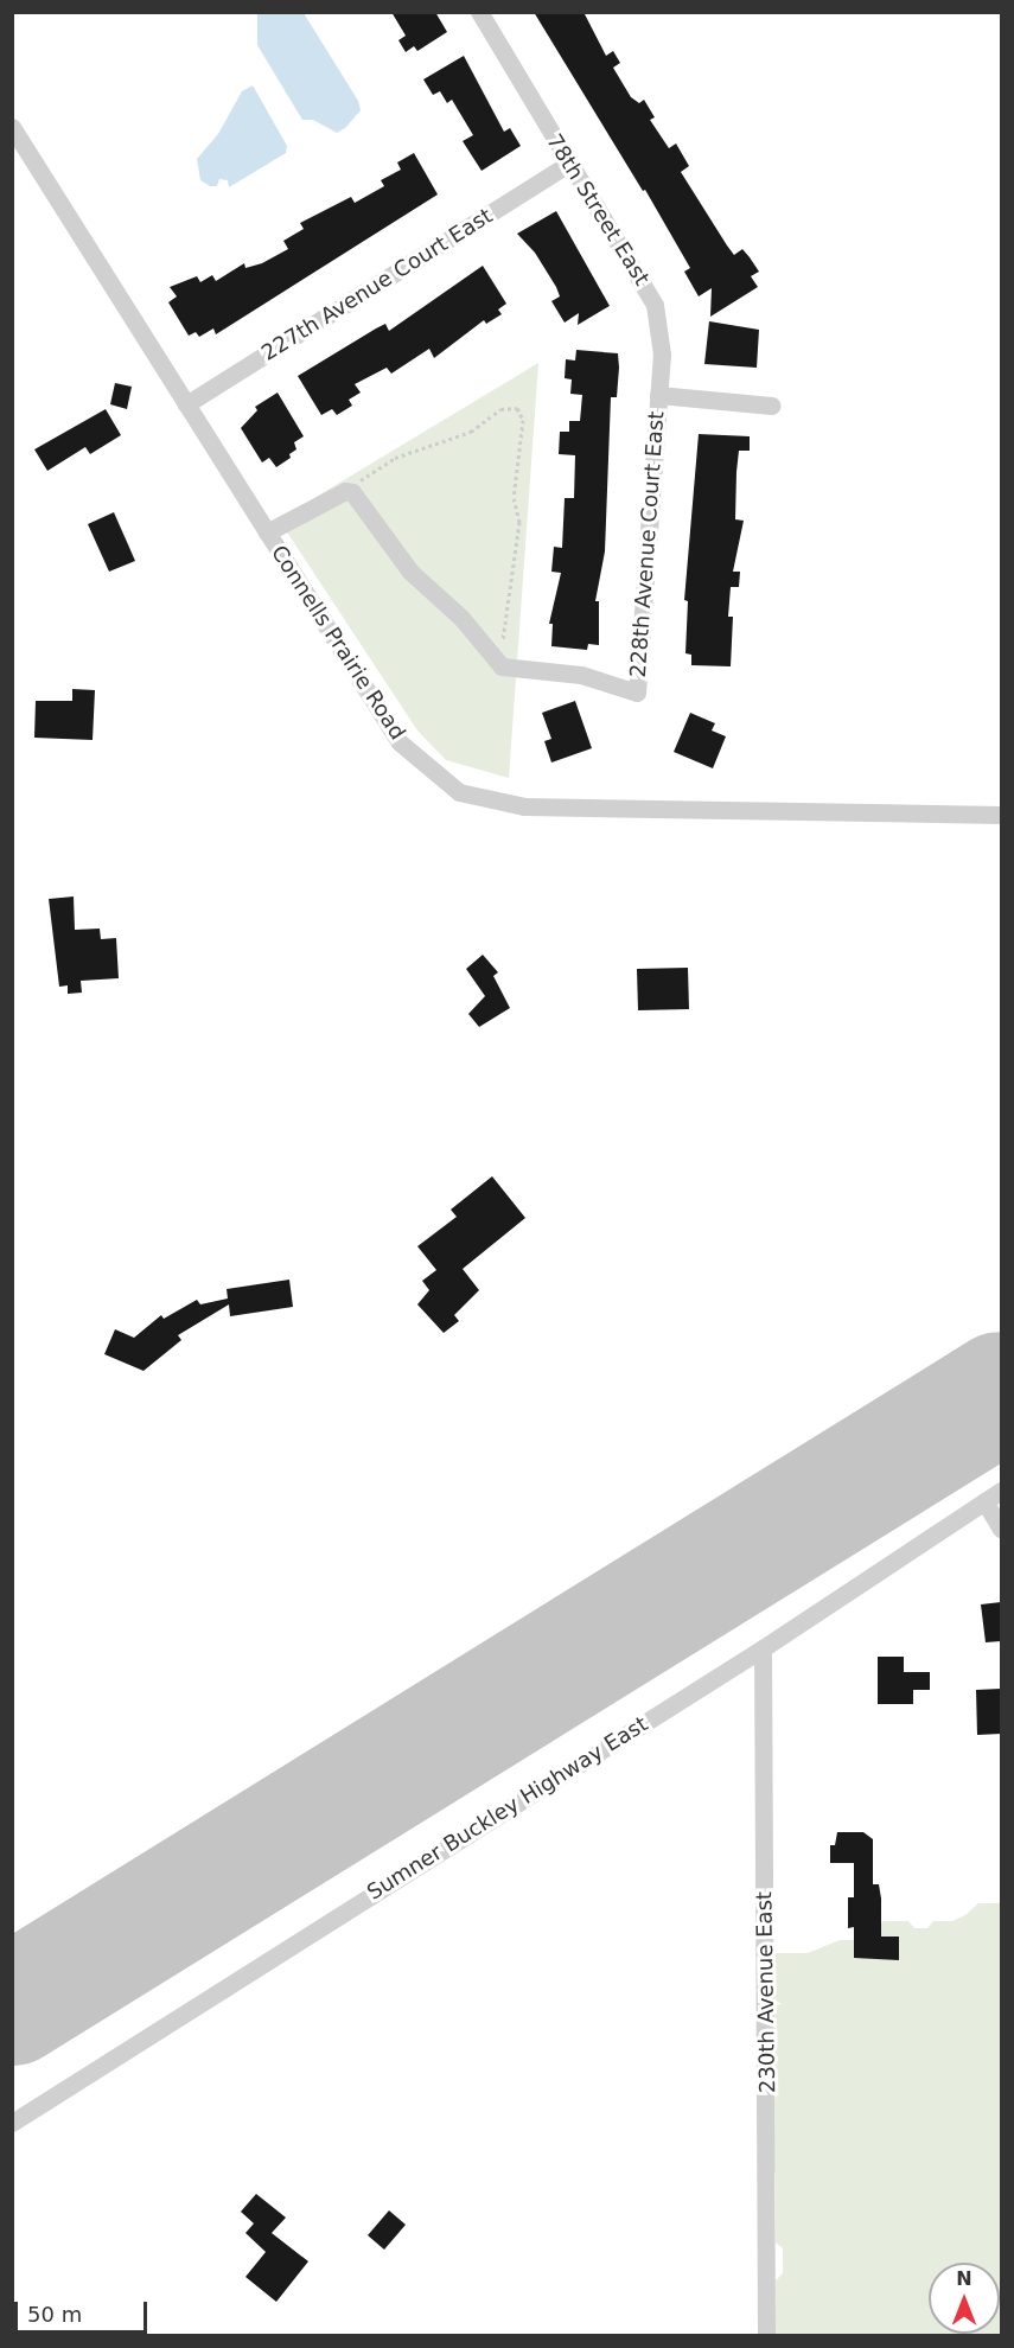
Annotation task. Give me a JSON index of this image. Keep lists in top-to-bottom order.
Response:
{
  "streets": {
    "street": [
      "78th Street East",
      "227th Avenue Court East",
      "228th Avenue Court East",
      "Connells Prairie Road",
      "Sumner Buckley Highway East",
      "230th Avenue East"
    ]
  },
  "crossings": [
    ["78th Street East", "227th Avenue Court East"],
    ["78th Street East", "228th Avenue Court East"],
    ["227th Avenue Court East", "Connells Prairie Road"],
    ["Sumner Buckley Highway East", "230th Avenue East"]
  ],
  "scale_bar": "50 m",
  "north": "top"
}
